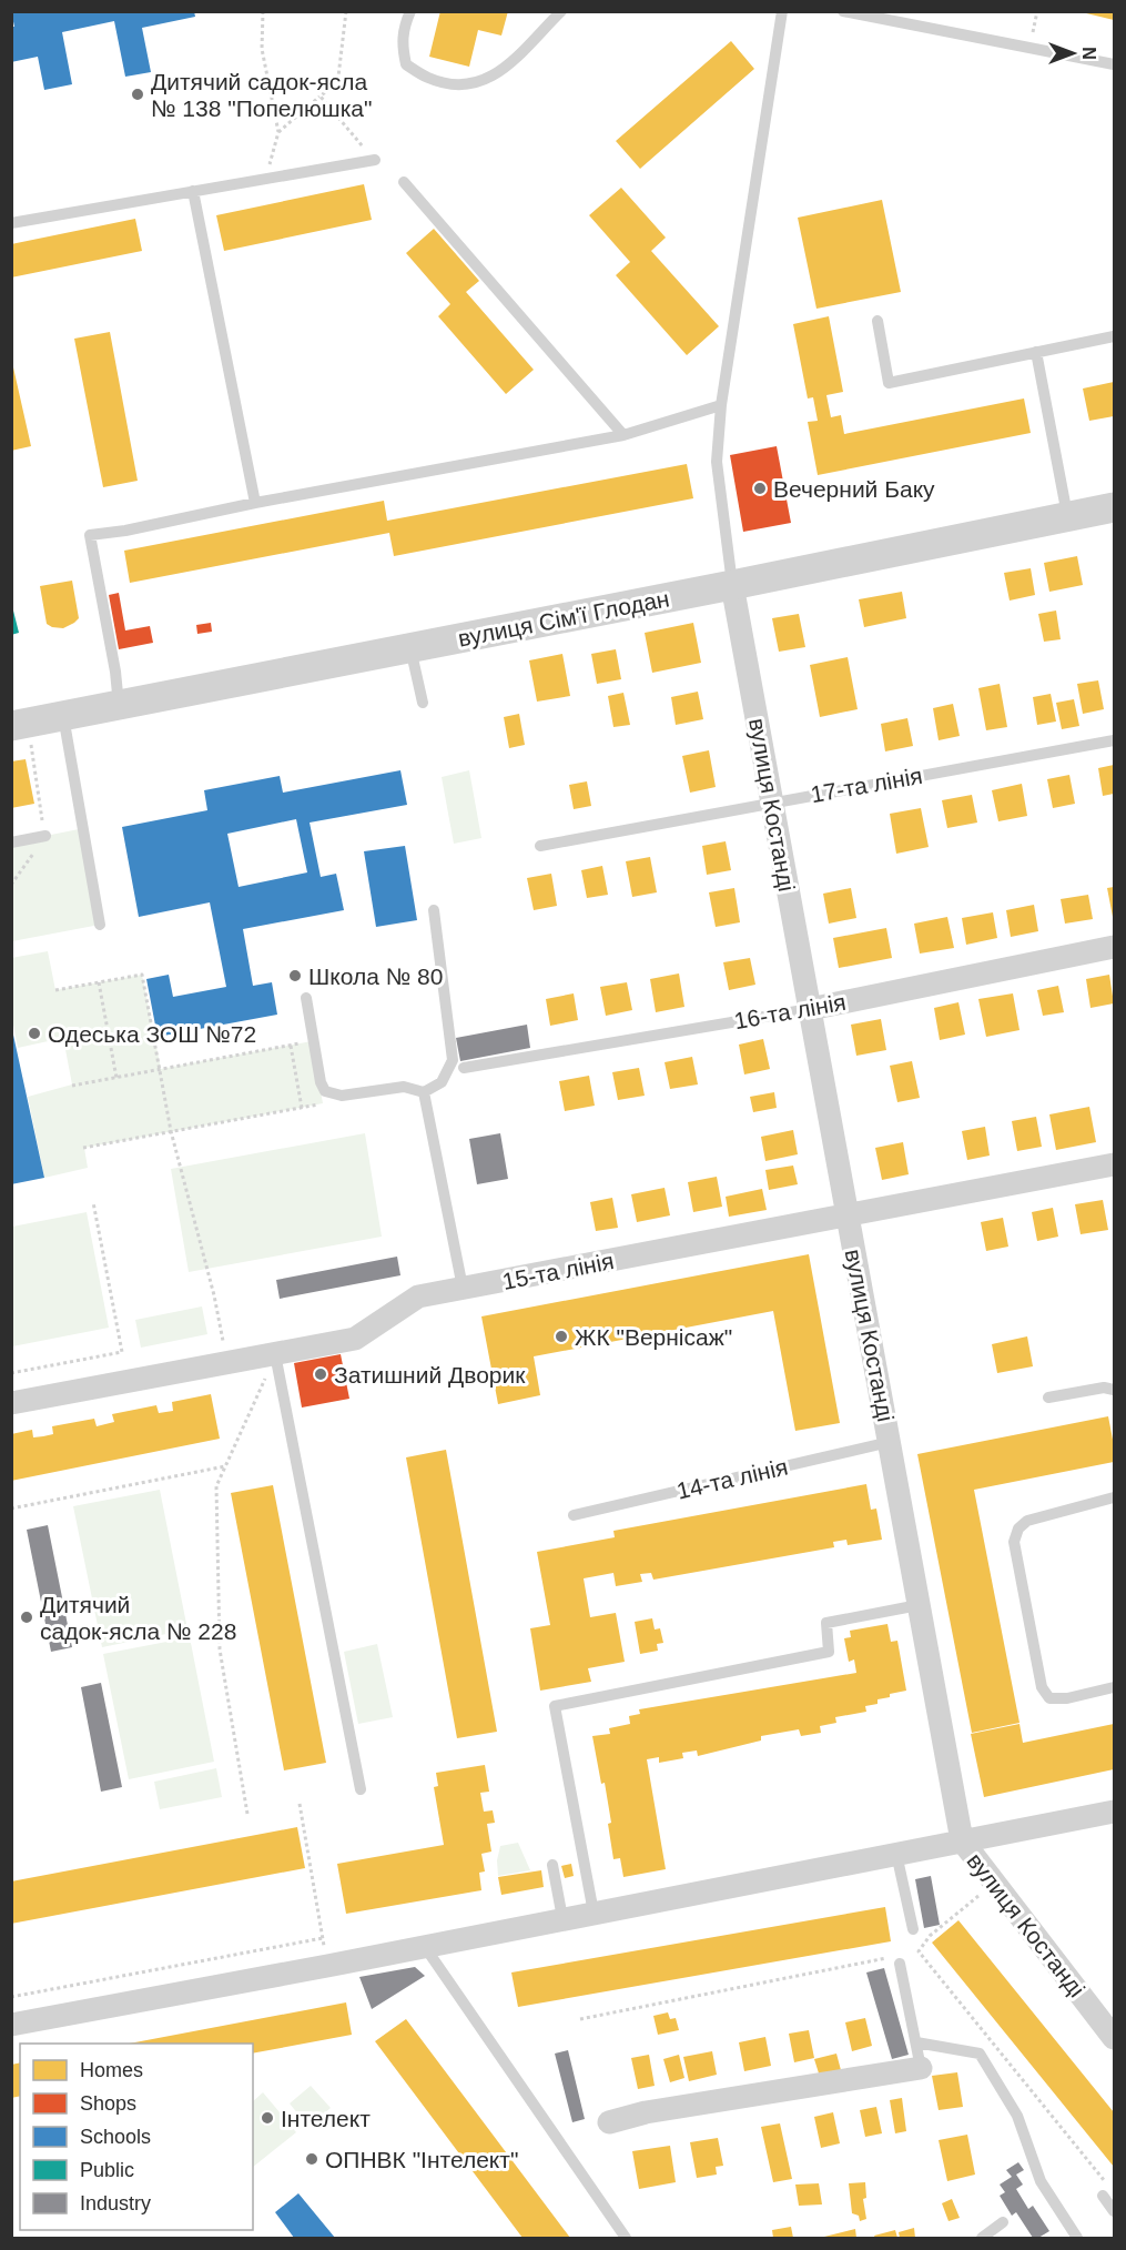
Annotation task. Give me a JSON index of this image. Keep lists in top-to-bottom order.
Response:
{
  "streets": {
    "street": [
      "вулиця Сім'ї Глодан",
      "вулиця Костанді",
      "16-та лінія",
      "15-та лінія"
    ],
    "lane": ["17-та лінія", "14-та лінія"]
  },
  "crossings": [
    ["вулиця Сім'ї Глодан", "вулиця Костанді"],
    ["17-та лінія", "вулиця Костанді"],
    ["вулиця Костанді", "16-та лінія"],
    ["вулиця Костанді", "15-та лінія"],
    ["вулиця Костанді", "14-та лінія"]
  ],
  "places": [
    "Дитячий садок-ясла № 138 \"Попелюшка\"",
    "Вечерний Баку",
    "Школа № 80",
    "Одеська ЗОШ №72",
    "ЖК \"Вернісаж\"",
    "Затишний Дворик",
    "Дитячий садок-ясла № 228",
    "Інтелект",
    "ОПНВК \"Інтелект\""
  ],
  "legend": [
    "Homes",
    "Shops",
    "Schools",
    "Public",
    "Industry"
  ],
  "north": "right"
}
